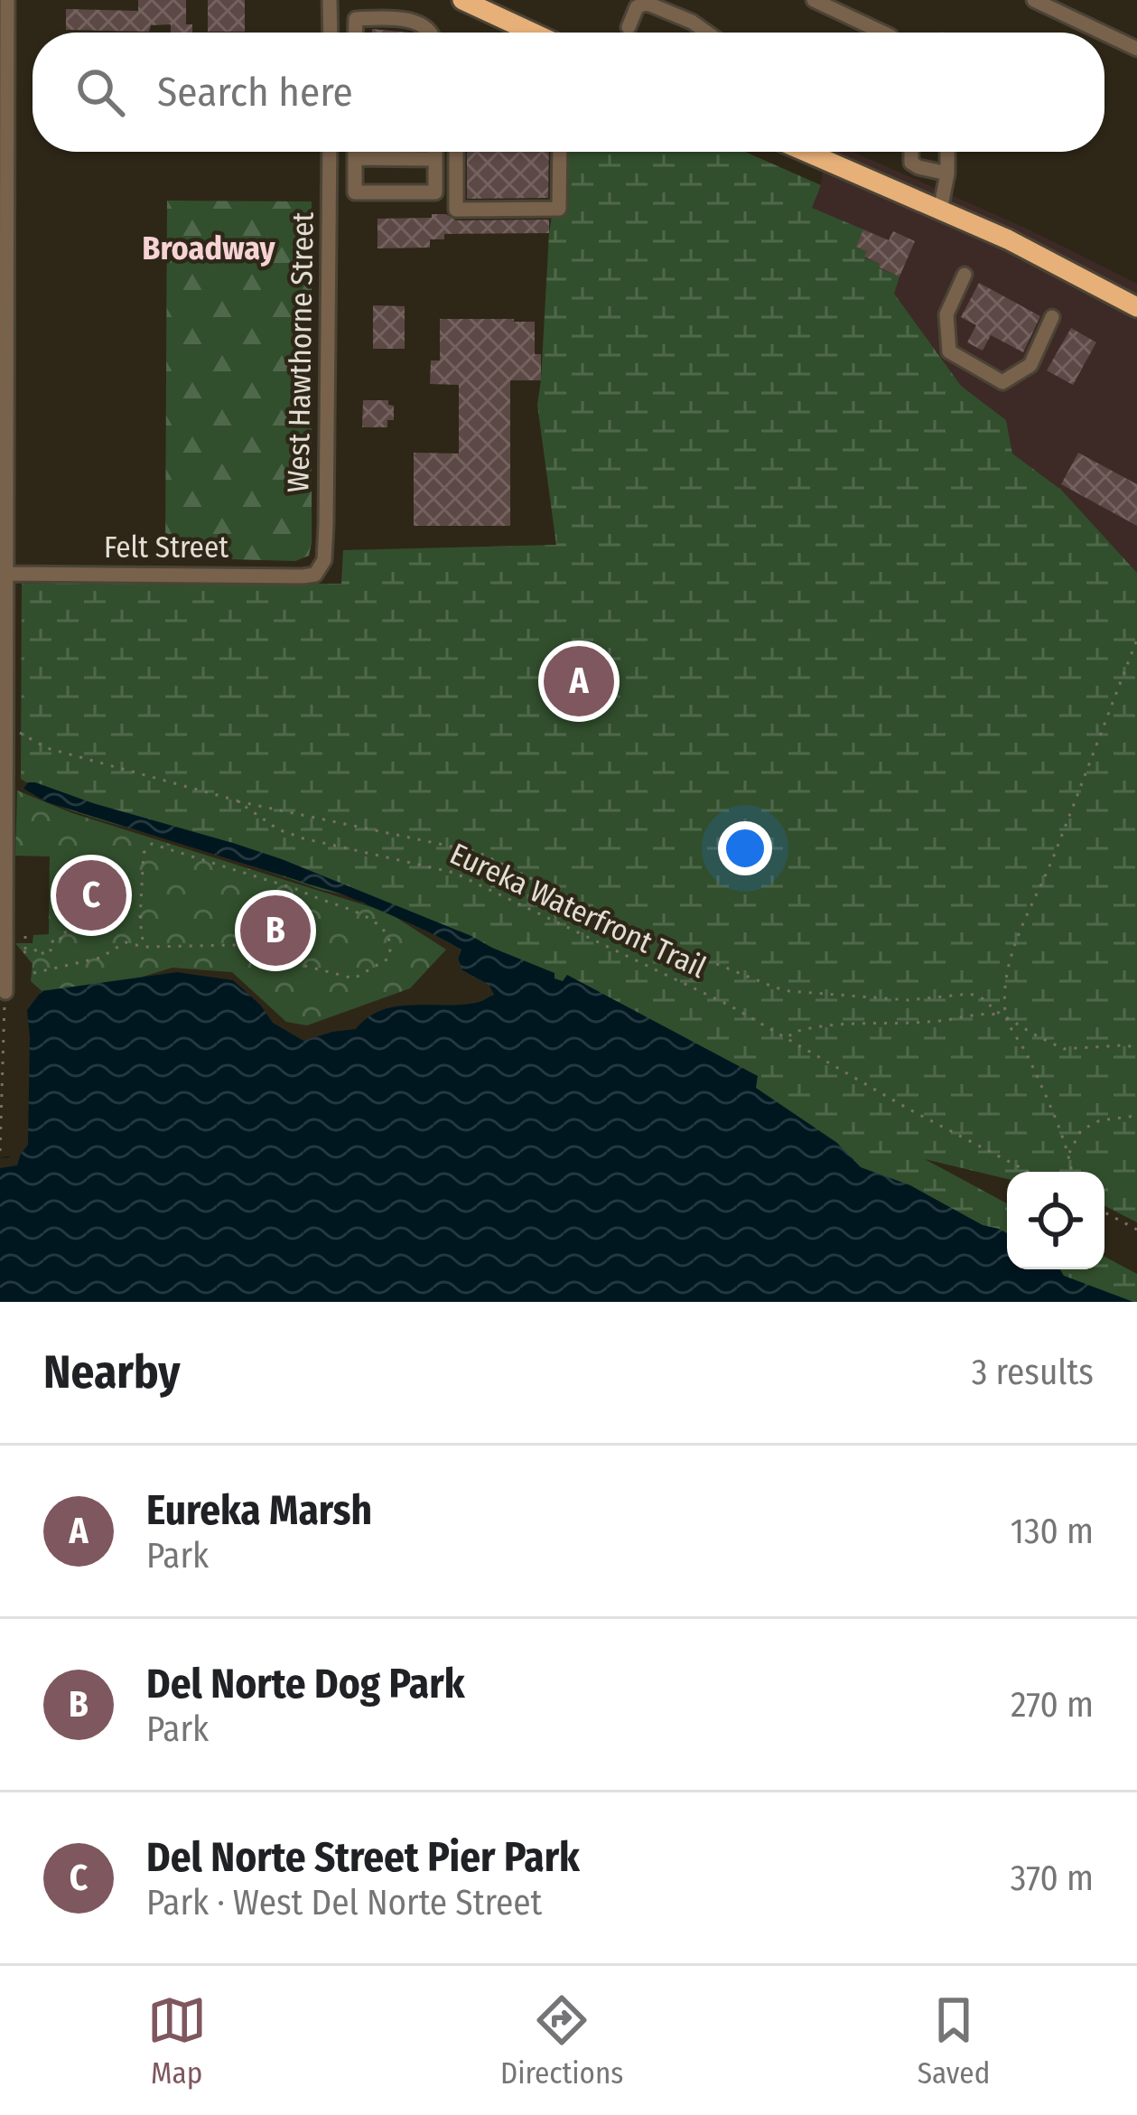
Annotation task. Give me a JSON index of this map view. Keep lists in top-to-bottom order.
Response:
{
  "streets": {
    "street": ["West Hawthorne Street", "Felt Street"],
    "path": ["Eureka Waterfront Trail"]
  },
  "crossings": [
    ["West Hawthorne Street", "Felt Street"]
  ],
  "districts": ["Broadway"],
  "page": {
    "search": "Search here",
    "pins": ["A", "C", "B"],
    "heading": ["Nearby", "3 results"],
    "list": [
      {
        "mark": "A",
        "name": "Eureka Marsh",
        "note": "Park",
        "value": "130 m"
      },
      {
        "mark": "B",
        "name": "Del Norte Dog Park",
        "note": "Park",
        "value": "270 m"
      },
      {
        "mark": "C",
        "name": "Del Norte Street Pier Park",
        "note": "Park · West Del Norte Street",
        "value": "370 m"
      }
    ],
    "nav": ["Map", "Directions", "Saved"]
  }
}
